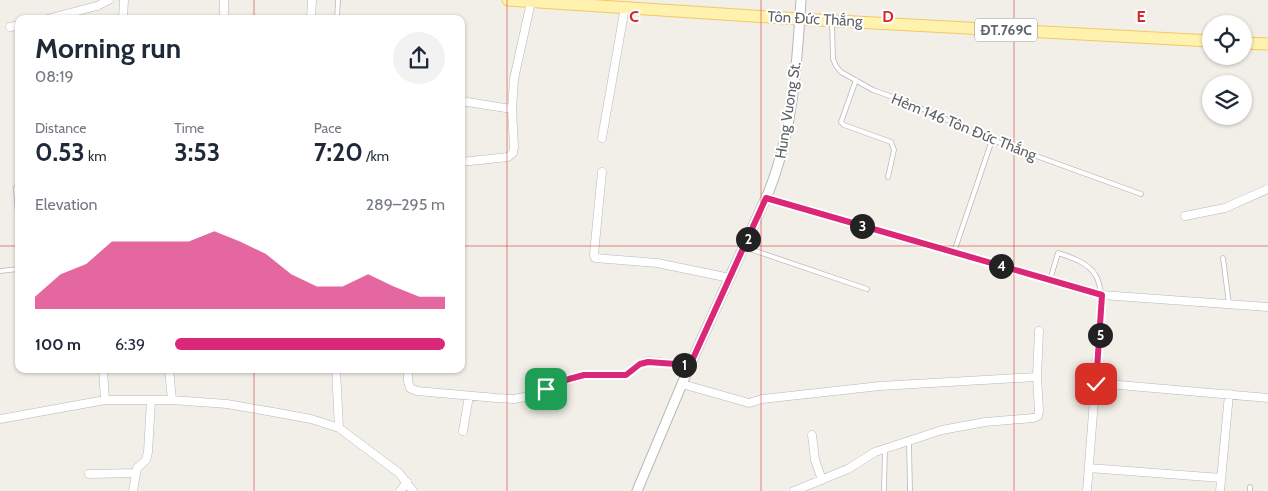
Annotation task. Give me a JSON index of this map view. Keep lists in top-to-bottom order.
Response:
{
  "streets": {
    "main road": ["Tôn Đức Thắng", "ĐT.769C"],
    "street": ["Hung Vuong St."],
    "lane": ["Hẻm 146 Tôn Đức Thắng"]
  },
  "crossings": [
    ["Tôn Đức Thắng", "Hung Vuong St."],
    ["Tôn Đức Thắng", "Hẻm 146 Tôn Đức Thắng"]
  ],
  "page": {
    "heading": ["Morning run", "08:19"],
    "stats": [
      ["Distance", "0.53 km"],
      ["Time", "3:53"],
      ["Pace", "7:20 /km"]
    ],
    "chart": ["Elevation", "289–295 m"],
    "pins": [
      "3",
      "2",
      "4",
      "5",
      "1"
    ],
    "list": [
      {
        "name": "100 m",
        "note": "6:39"
      }
    ]
  },
  "grid": {
    "columns": ["C", "D", "E"]
  }
}
